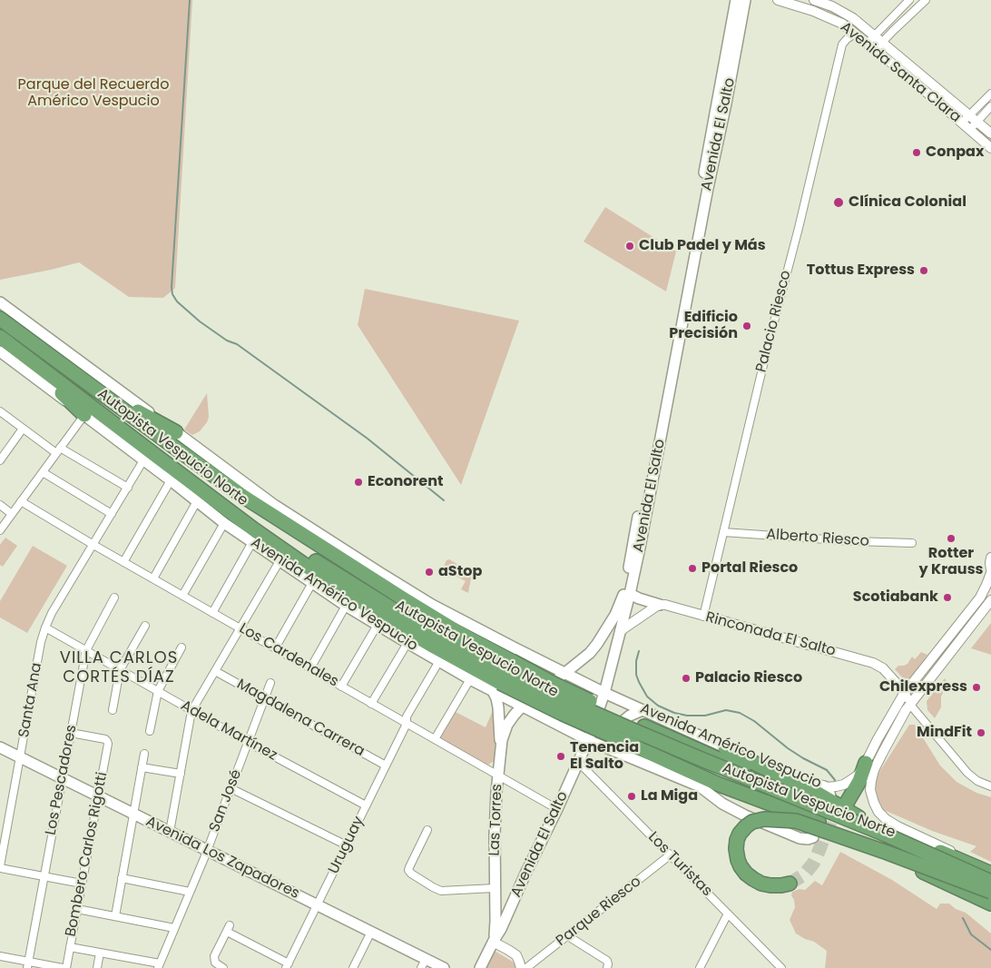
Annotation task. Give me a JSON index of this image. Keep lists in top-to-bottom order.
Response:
{
  "streets": {
    "highway": ["Autopista Vespucio Norte"],
    "main road": [
      "Avenida El Salto",
      "Avenida Américo Vespucio",
      "Las Torres",
      "Avenida Los Zapadores"
    ],
    "street": [
      "Avenida Santa Clara",
      "Palacio Riesco",
      "Alberto Riesco",
      "Rinconada El Salto",
      "Los Cardenales",
      "Santa Ana",
      "Magdalena Carrera",
      "Adela Martínez",
      "Los Pescadores",
      "San José",
      "Uruguay",
      "Bombero Carlos Rigotti",
      "Los Turistas",
      "Parque Riesco"
    ]
  },
  "crossings": [
    ["Avenida Santa Clara", "Palacio Riesco"],
    ["Avenida El Salto", "Avenida Américo Vespucio"],
    ["Avenida El Salto", "Los Cardenales"],
    ["Avenida El Salto", "Las Torres"],
    ["Avenida El Salto", "Los Turistas"],
    ["Palacio Riesco", "Alberto Riesco"],
    ["Palacio Riesco", "Rinconada El Salto"],
    ["Autopista Vespucio Norte", "Avenida Américo Vespucio"],
    ["Avenida Américo Vespucio", "Santa Ana"],
    ["Avenida Américo Vespucio", "Las Torres"],
    ["Avenida Américo Vespucio", "Uruguay"],
    ["Los Cardenales", "Santa Ana"],
    ["Los Cardenales", "Las Torres"],
    ["Los Cardenales", "Uruguay"],
    ["Santa Ana", "Adela Martínez"],
    ["Santa Ana", "Avenida Los Zapadores"],
    ["Magdalena Carrera", "San José"],
    ["Magdalena Carrera", "Uruguay"],
    ["Adela Martínez", "Los Pescadores"],
    ["Adela Martínez", "San José"],
    ["Adela Martínez", "Uruguay"],
    ["Los Pescadores", "Bombero Carlos Rigotti"],
    ["Los Pescadores", "Avenida Los Zapadores"],
    ["San José", "Avenida Los Zapadores"],
    ["Uruguay", "Avenida Los Zapadores"],
    ["Bombero Carlos Rigotti", "Avenida Los Zapadores"],
    ["Los Turistas", "Parque Riesco"]
  ],
  "districts": ["VILLA CARLOS CORTÉS DÍAZ"],
  "parks": ["Parque del Recuerdo Américo Vespucio"],
  "places": [
    "Conpax",
    "Clínica Colonial",
    "Club Padel y Más",
    "Tottus Express",
    "Edificio Precisión",
    "Econorent",
    "Rotter y Krauss",
    "Portal Riesco",
    "aStop",
    "Scotiabank",
    "Palacio Riesco",
    "Chilexpress",
    "MindFit",
    "Tenencia El Salto",
    "La Miga"
  ]
}
